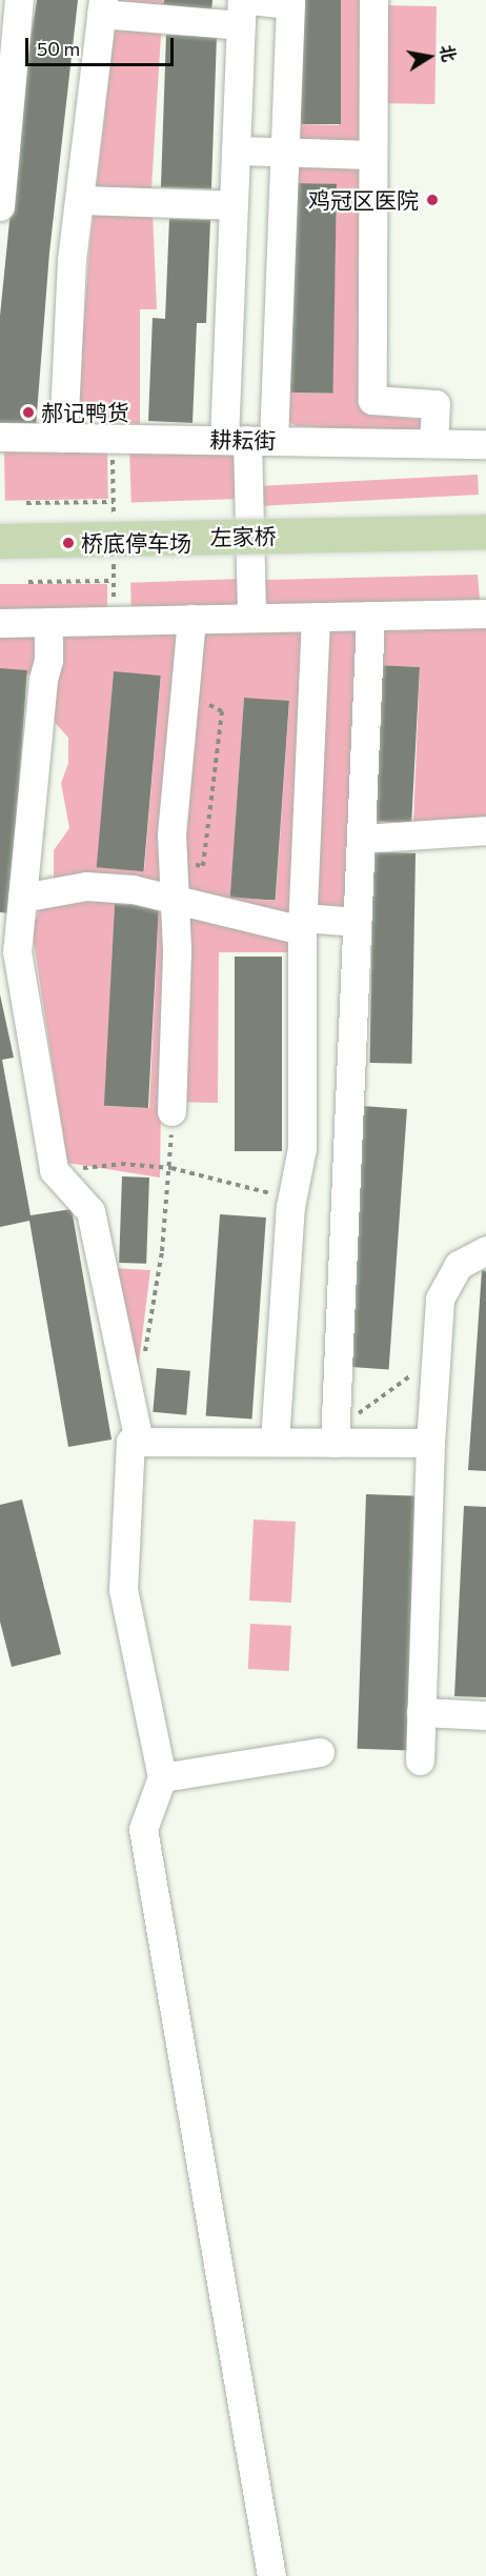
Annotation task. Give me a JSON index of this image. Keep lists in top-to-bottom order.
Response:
{
  "streets": {
    "main road": ["左家桥"],
    "street": ["耕耘街"]
  },
  "places": ["鸡冠区医院", "郝记鸭货", "桥底停车场"],
  "scale_bar": "50 m",
  "north": "right"
}
